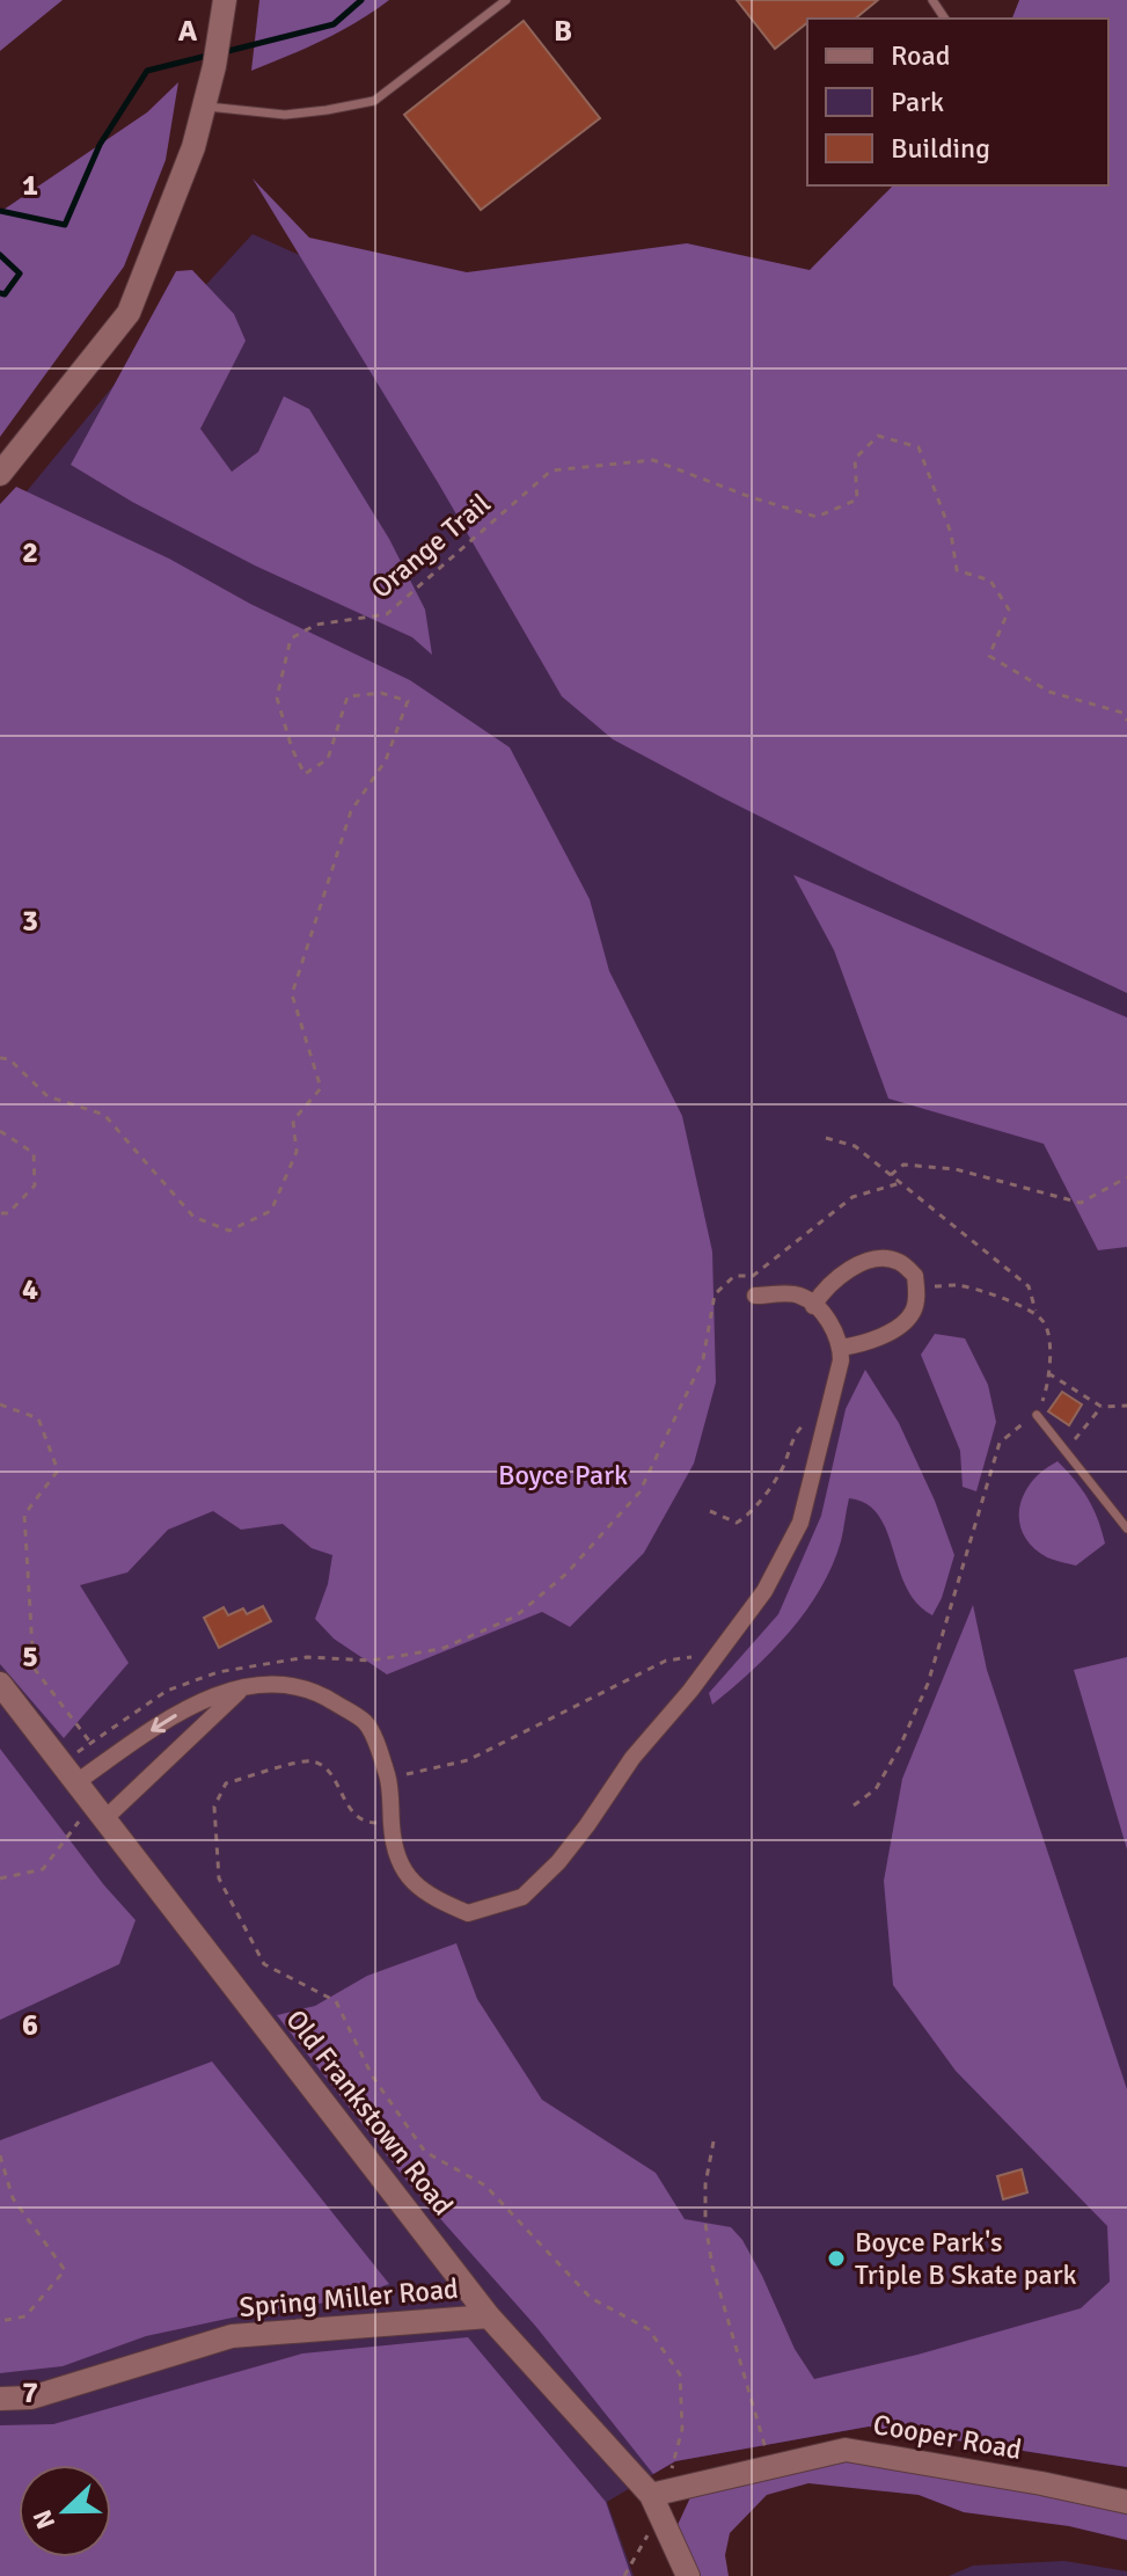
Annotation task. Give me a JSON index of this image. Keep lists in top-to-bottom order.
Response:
{
  "streets": {
    "street": ["Old Frankstown Road", "Spring Miller Road", "Cooper Road"],
    "path": ["Orange Trail"]
  },
  "crossings": [
    ["Old Frankstown Road", "Spring Miller Road"],
    ["Old Frankstown Road", "Cooper Road"]
  ],
  "parks": ["Boyce Park"],
  "places": ["Boyce Park's Triple B Skate park"],
  "legend": ["Road", "Park", "Building"],
  "north": "left",
  "grid": {
    "columns": ["A", "B"],
    "rows": [
      "1",
      "2",
      "3",
      "4",
      "5",
      "6",
      "7"
    ]
  }
}
